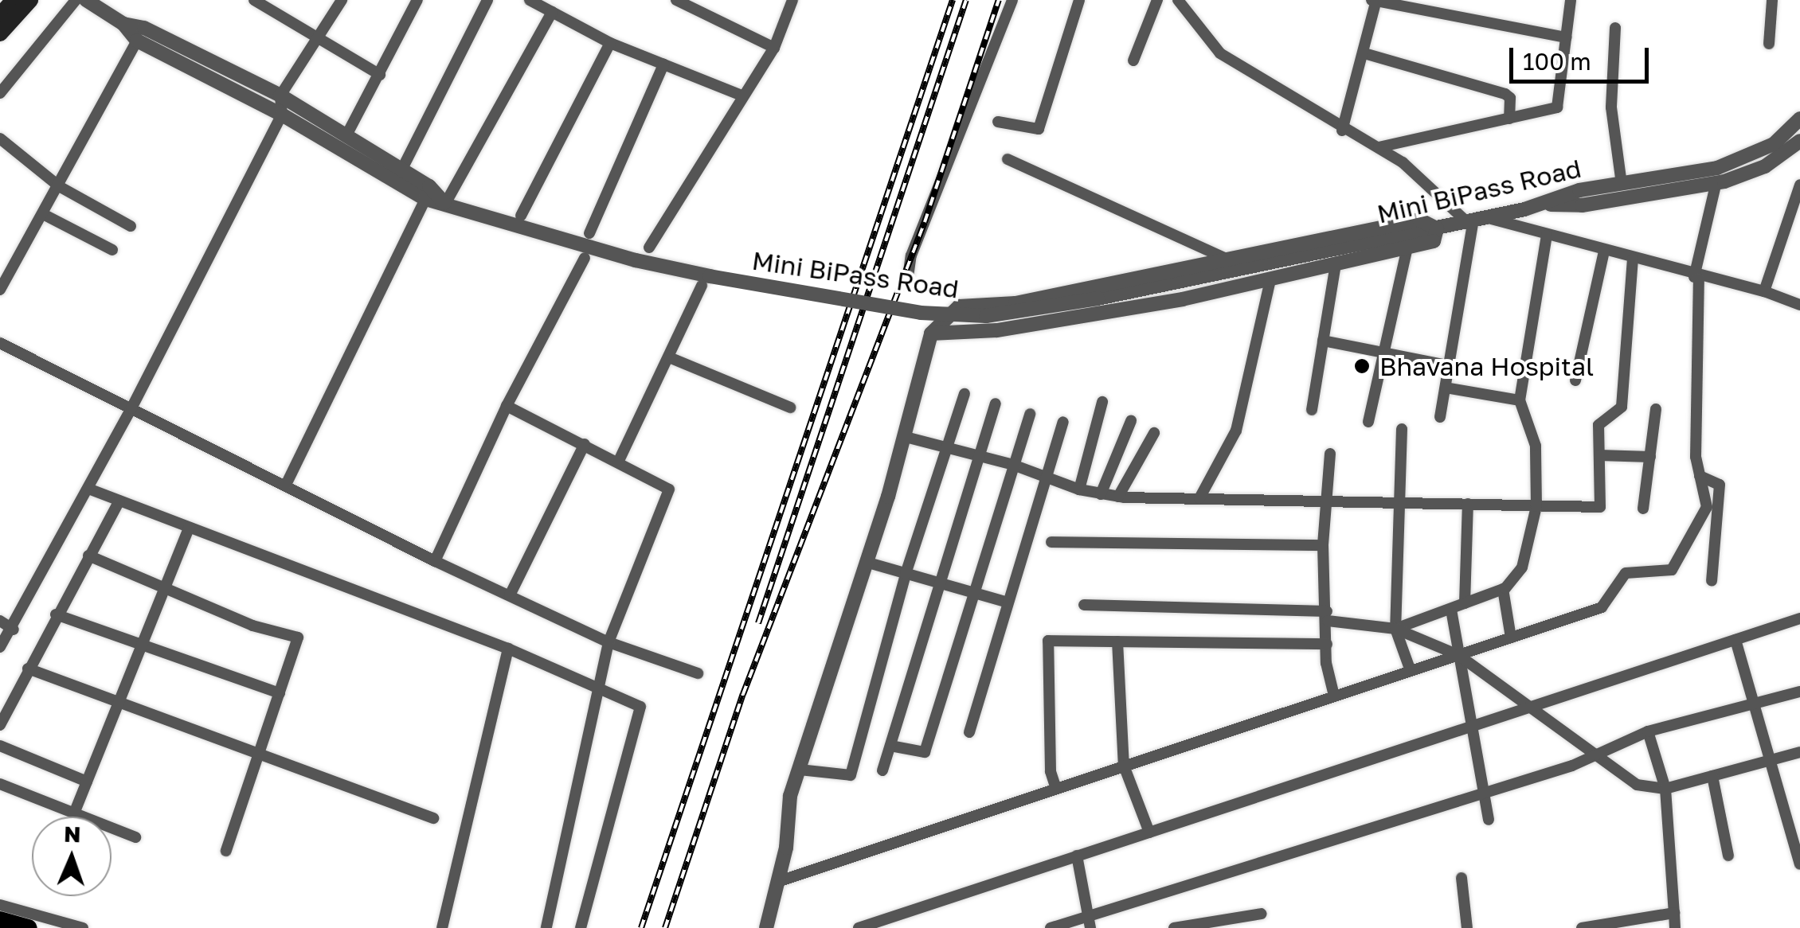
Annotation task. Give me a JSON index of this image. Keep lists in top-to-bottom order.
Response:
{
  "streets": {
    "street": ["Mini BiPass Road"]
  },
  "places": ["Bhavana Hospital"],
  "scale_bar": "100 m",
  "north": "top"
}
